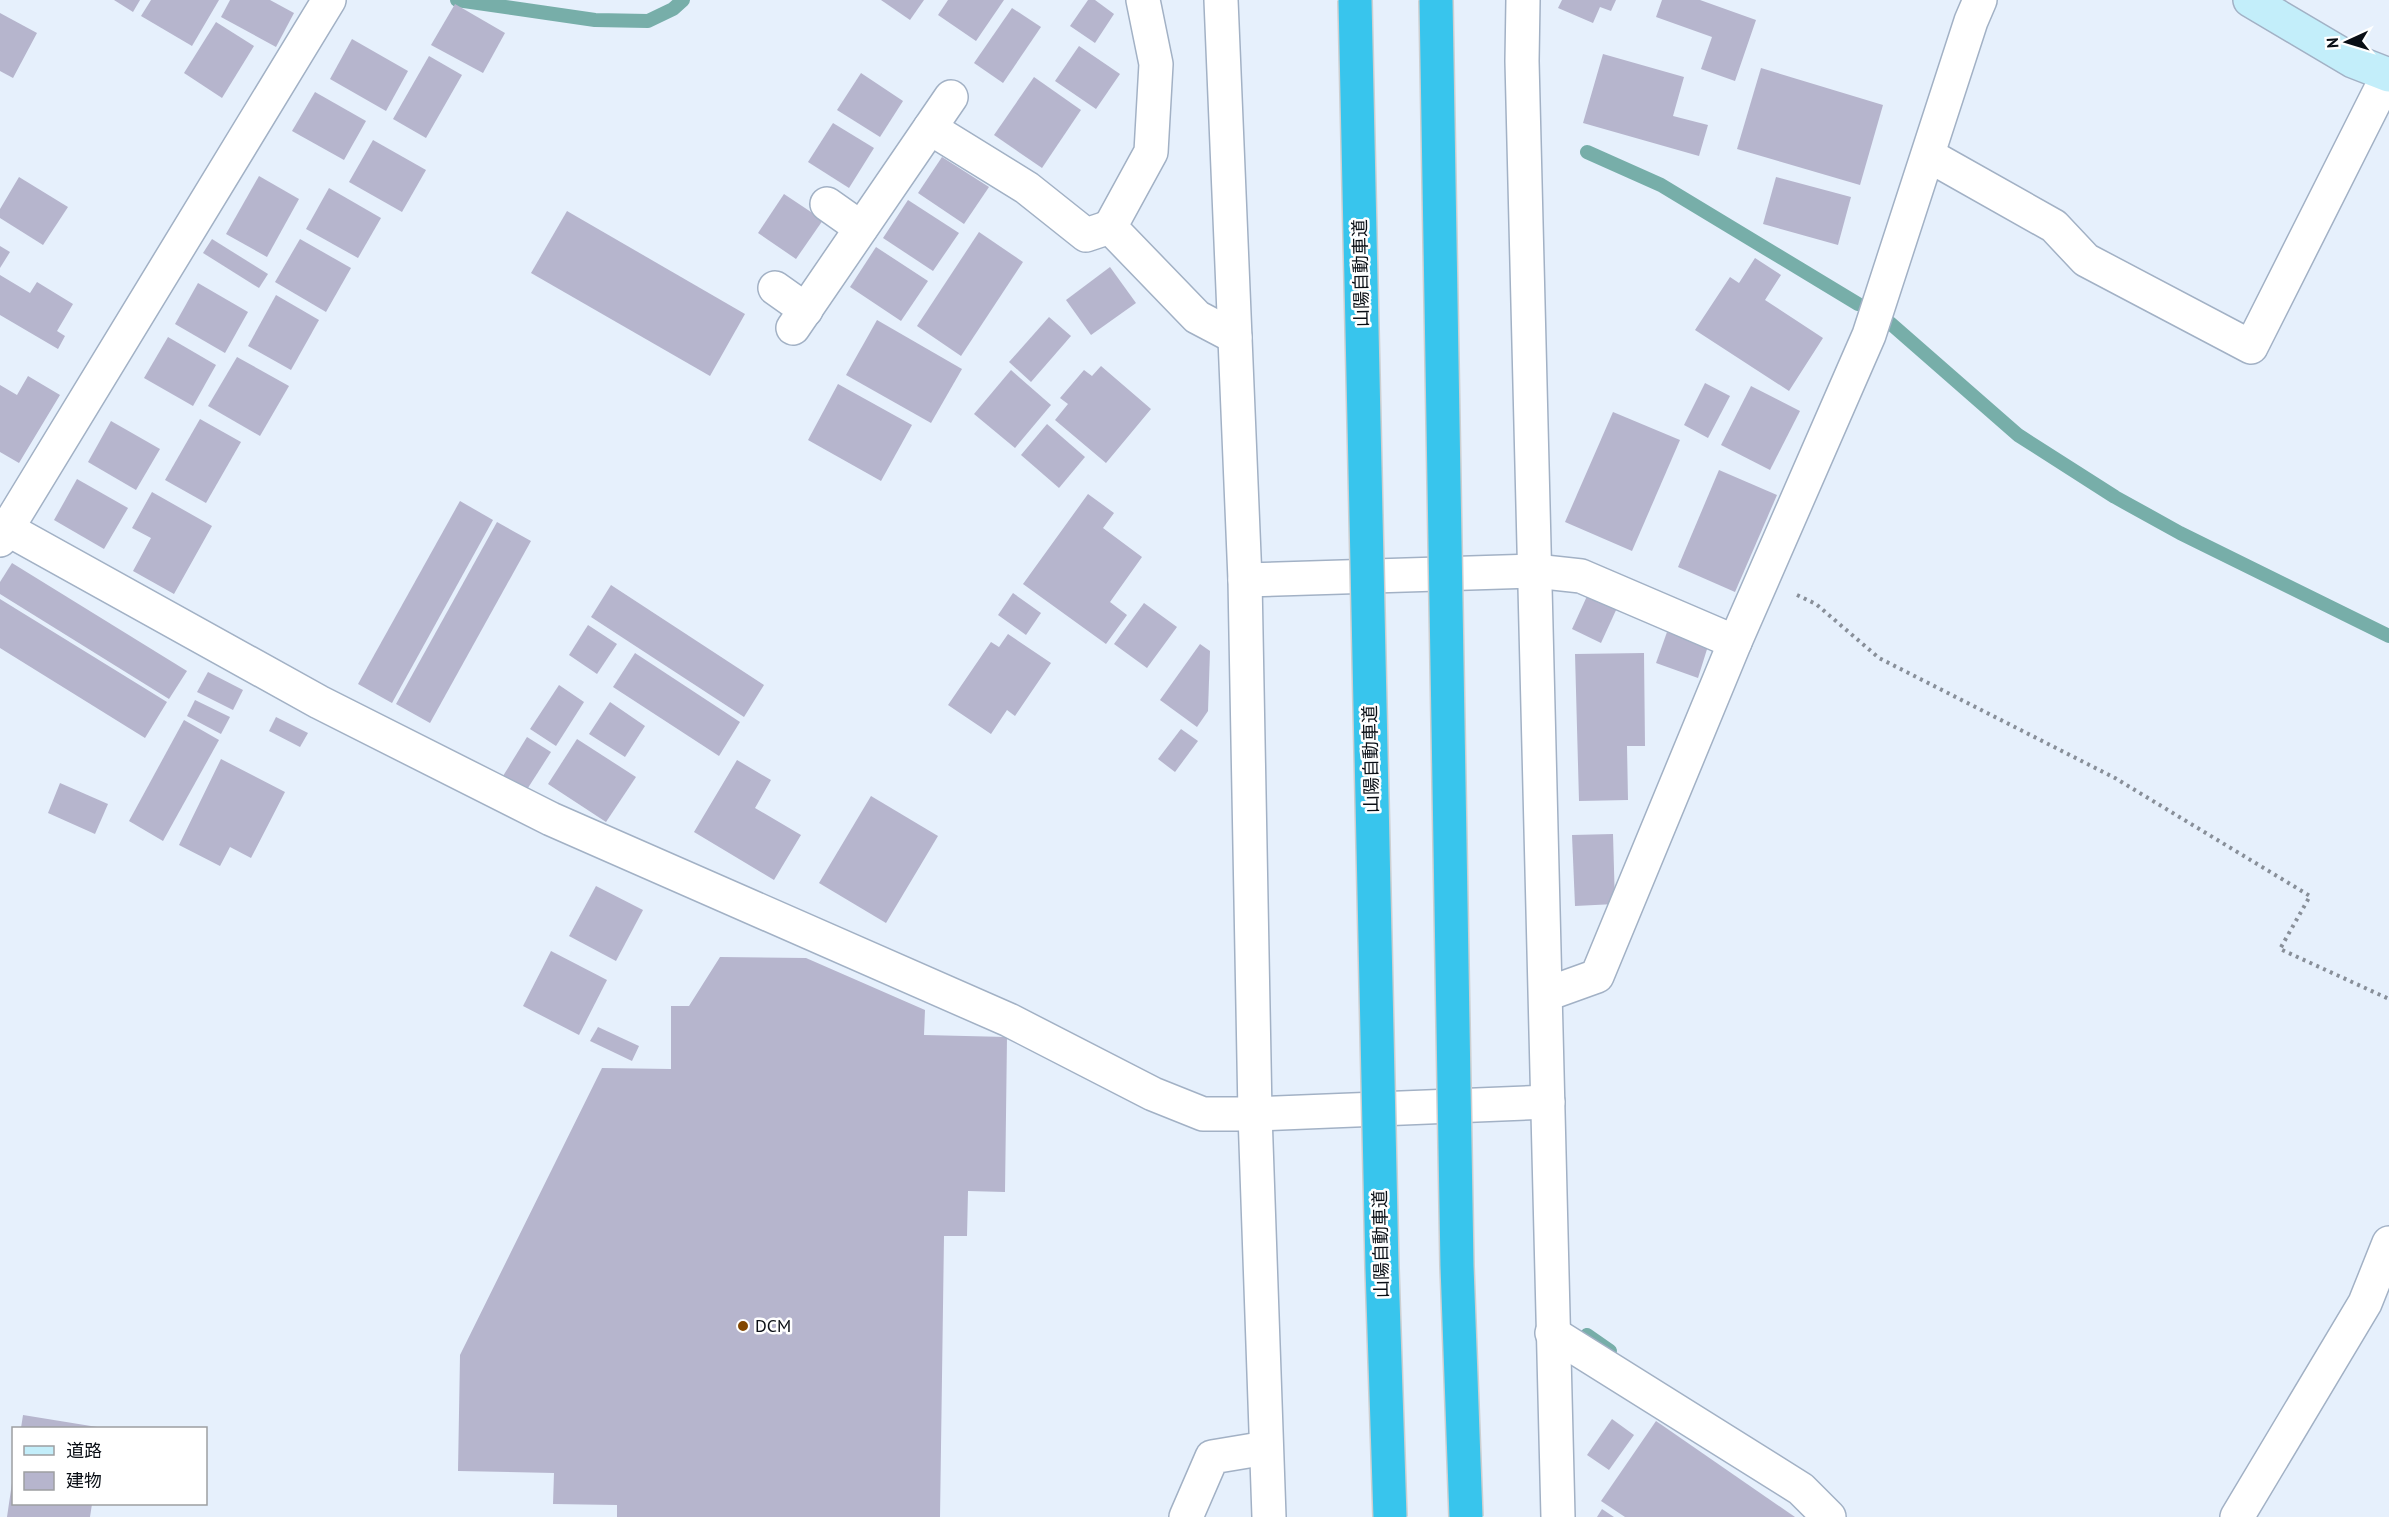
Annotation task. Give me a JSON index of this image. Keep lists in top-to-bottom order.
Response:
{
  "streets": {
    "highway": ["山陽自動車道"]
  },
  "places": ["DCM"],
  "legend": ["道路", "建物"],
  "north": "left"
}
